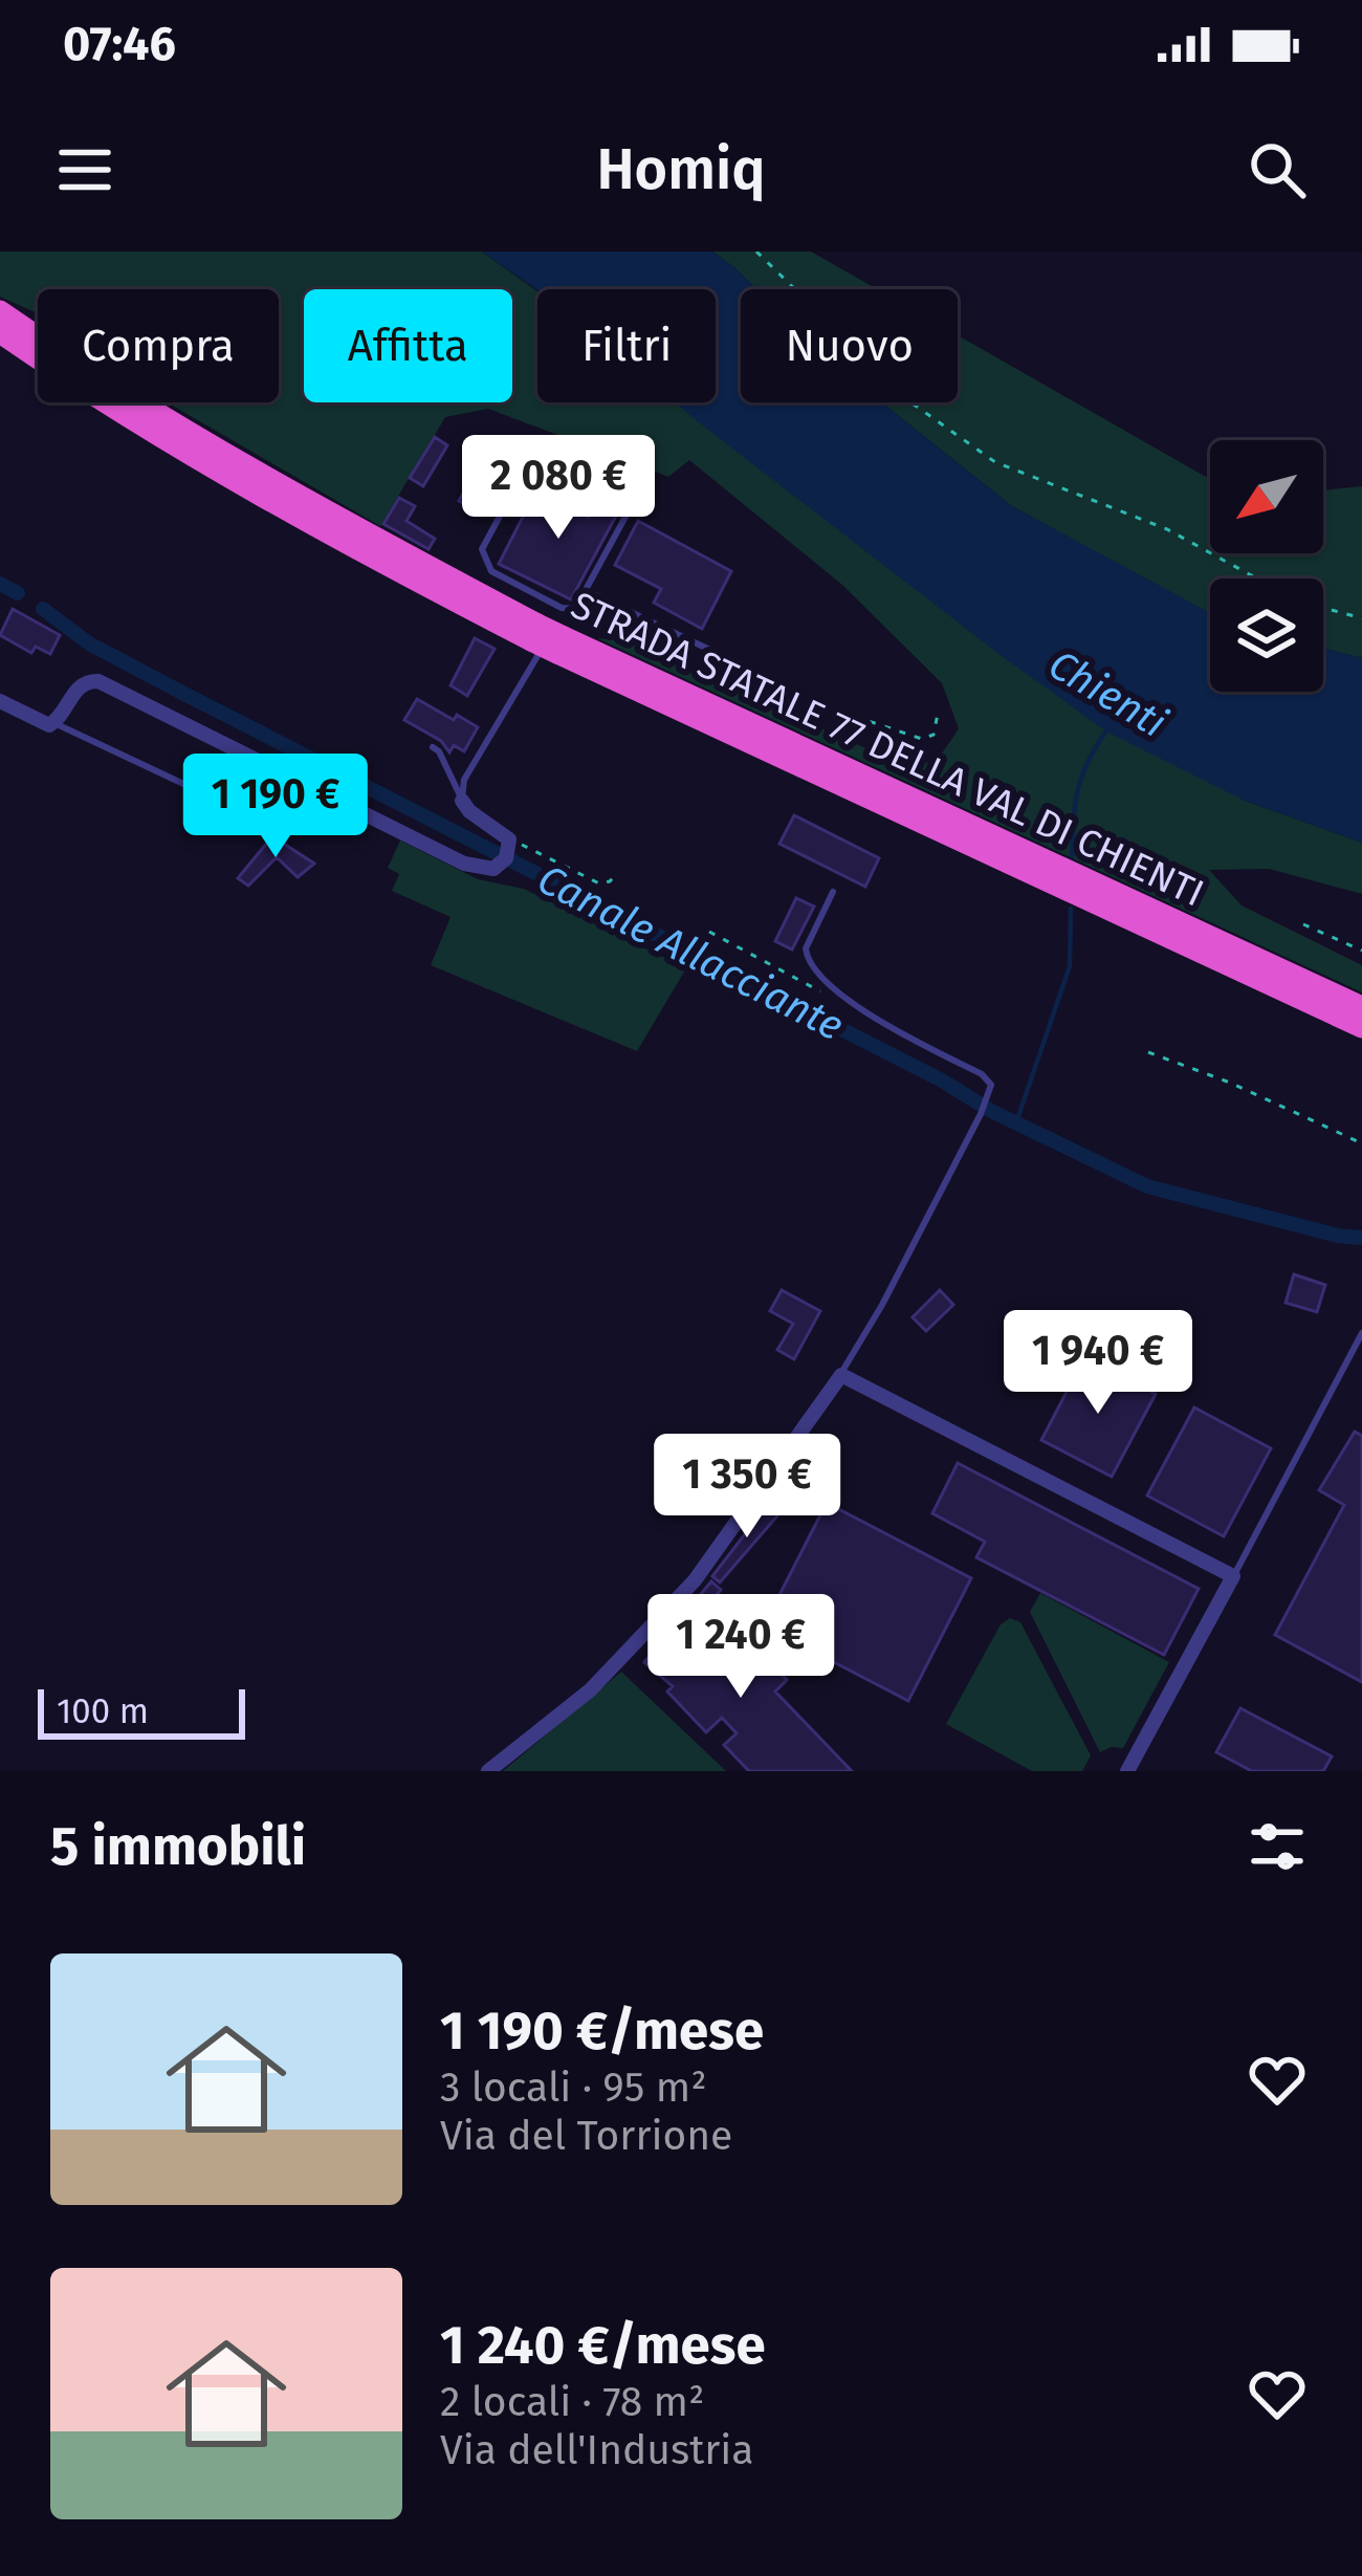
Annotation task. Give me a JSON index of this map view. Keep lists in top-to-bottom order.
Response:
{
  "streets": {
    "highway": ["STRADA STATALE 77 DELLA VAL DI CHIENTI"]
  },
  "water": ["Chienti", "Canale Allacciante"],
  "scale_bar": "100 m",
  "north": "bottom left",
  "page": {
    "status": "07:46",
    "header": "Homiq",
    "chip": [
      "Compra",
      "Affitta",
      "Filtri",
      "Nuovo"
    ],
    "price": [
      "2 080 €",
      "1 190 €",
      "1 940 €",
      "1 350 €",
      "1 240 €"
    ],
    "scale": "100 m",
    "heading": "5 immobili",
    "list": [
      {
        "name": "1 190 €/mese",
        "note": "3 locali · 95 m² · Via del Torrione"
      },
      {
        "name": "1 240 €/mese",
        "note": "2 locali · 78 m² · Via dell'Industria"
      }
    ]
  }
}
